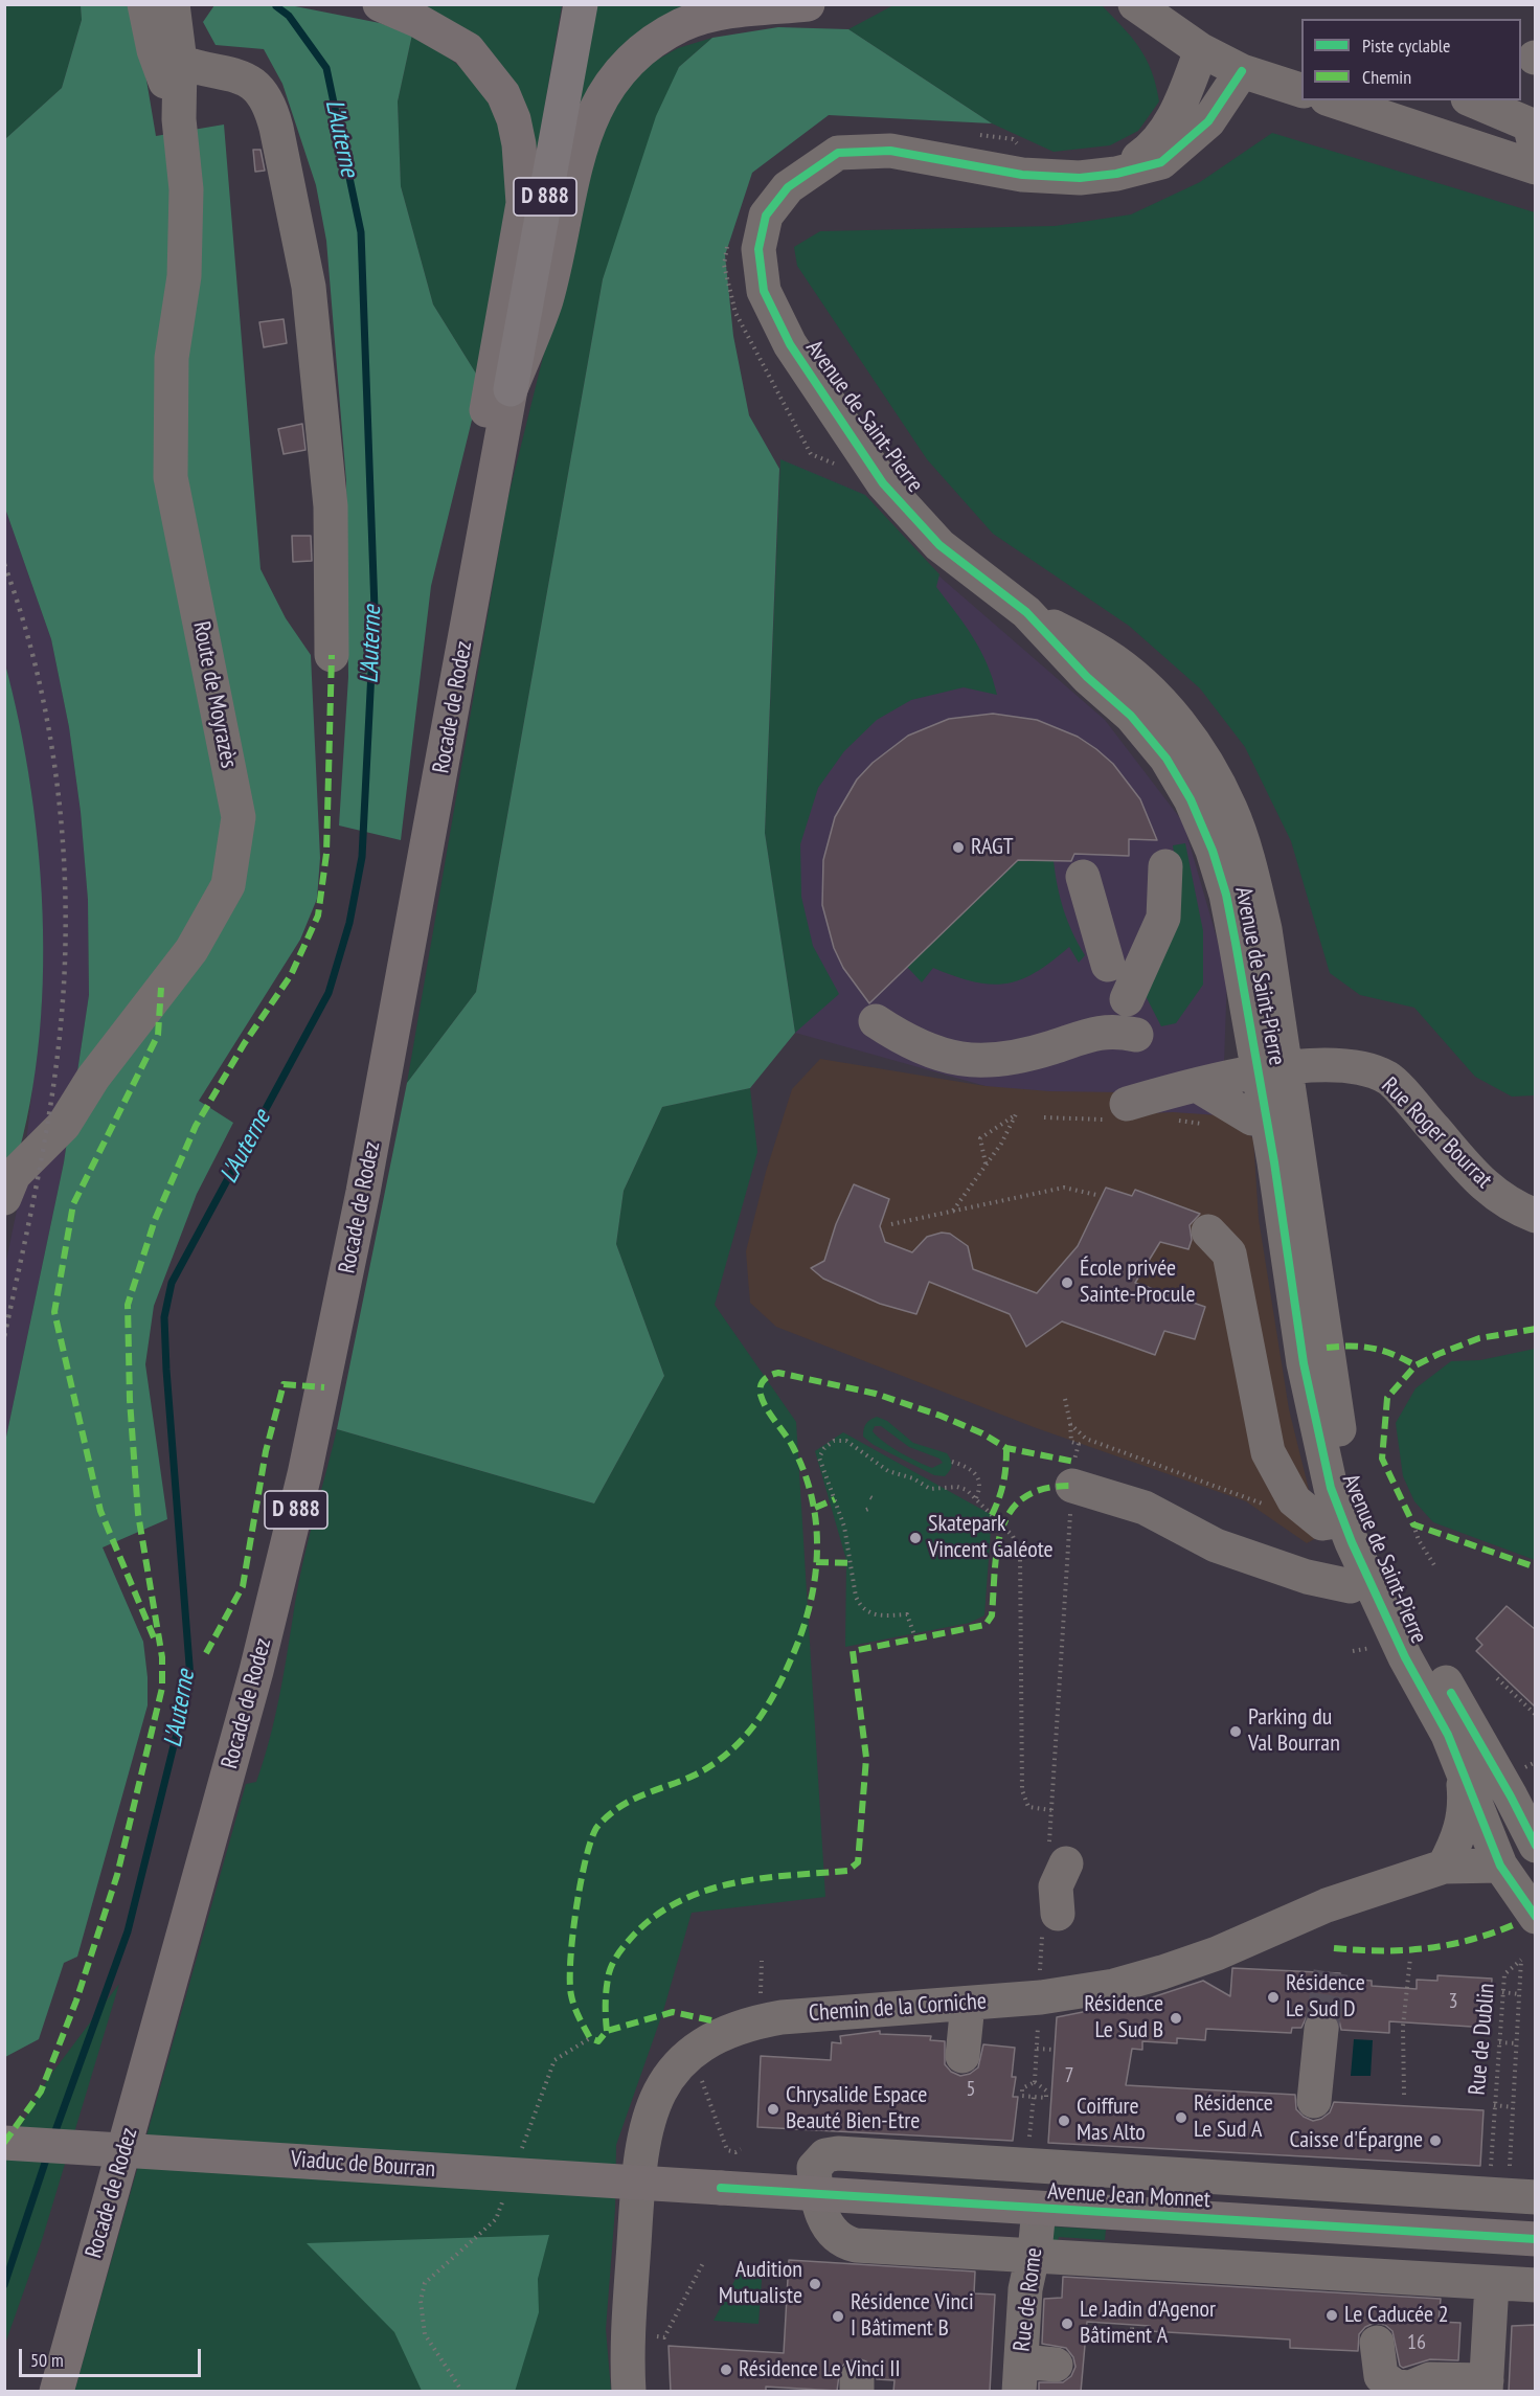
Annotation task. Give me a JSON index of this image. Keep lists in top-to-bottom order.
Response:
{
  "streets": {
    "highway": ["D 888", "Rocade de Rodez"],
    "main road": ["Viaduc de Bourran", "Avenue Jean Monnet"],
    "street": [
      "Avenue de Saint-Pierre",
      "Route de Moyrazès",
      "Rue Roger Bourrat",
      "Chemin de la Corniche",
      "Rue de Rome"
    ],
    "path": ["Rue de Dublin"]
  },
  "crossings": [
    ["Avenue de Saint-Pierre", "Rue Roger Bourrat"],
    ["Avenue de Saint-Pierre", "Chemin de la Corniche"],
    ["Viaduc de Bourran", "Avenue Jean Monnet"],
    ["Avenue Jean Monnet", "Rue de Rome"]
  ],
  "water": ["L'Auterne"],
  "places": [
    "RAGT",
    "École privée Sainte-Procule",
    "Skatepark Vincent Galéote",
    "Parking du Val Bourran",
    "Résidence Le Sud D",
    "Résidence Le Sud B",
    "Chrysalide Espace Beauté Bien-Etre",
    "Résidence Le Sud A",
    "Coiffure Mas Alto",
    "Caisse d'Épargne",
    "Audition Mutualiste",
    "Le Caducée 2",
    "Résidence Vinci I Bâtiment B",
    "Le Jadin d'Agenor Bâtiment A",
    "Résidence Le Vinci II"
  ],
  "house_numbers": [
    "3",
    "7",
    "5",
    "16"
  ],
  "legend": ["Piste cyclable", "Chemin"],
  "scale_bar": "50 m"
}
